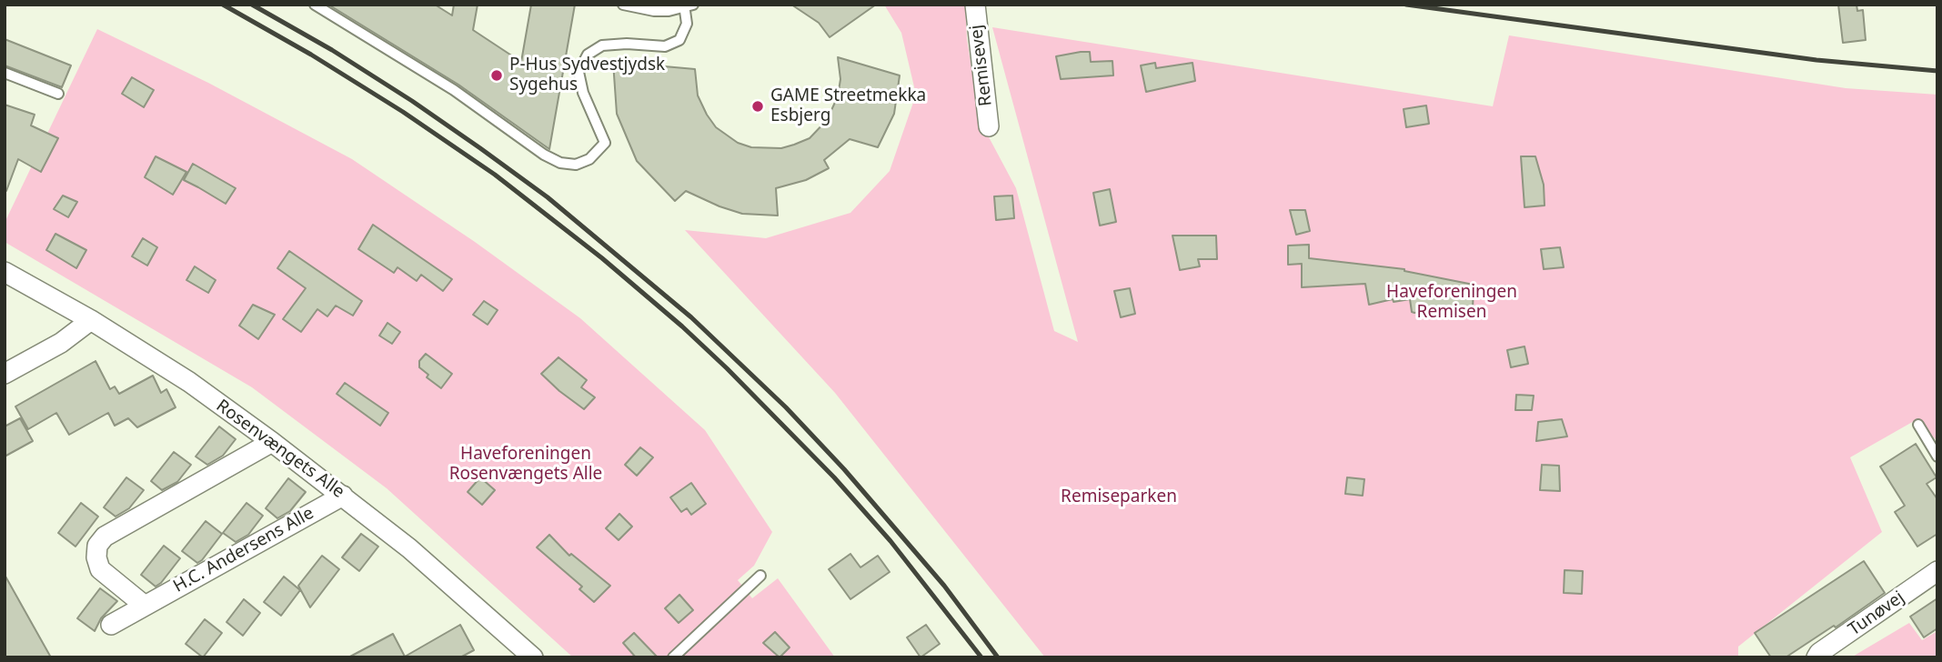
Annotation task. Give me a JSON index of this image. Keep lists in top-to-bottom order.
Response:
{
  "streets": {
    "street": [
      "Remisevej",
      "Rosenvængets Alle",
      "H.C. Andersens Alle",
      "Tunøvej"
    ]
  },
  "crossings": [
    ["Rosenvængets Alle", "H.C. Andersens Alle"]
  ],
  "parks": ["Haveforeningen Remisen", "Haveforeningen Rosenvængets Alle", "Remiseparken"],
  "places": ["P-Hus Sydvestjydsk Sygehus", "GAME Streetmekka Esbjerg"]
}
